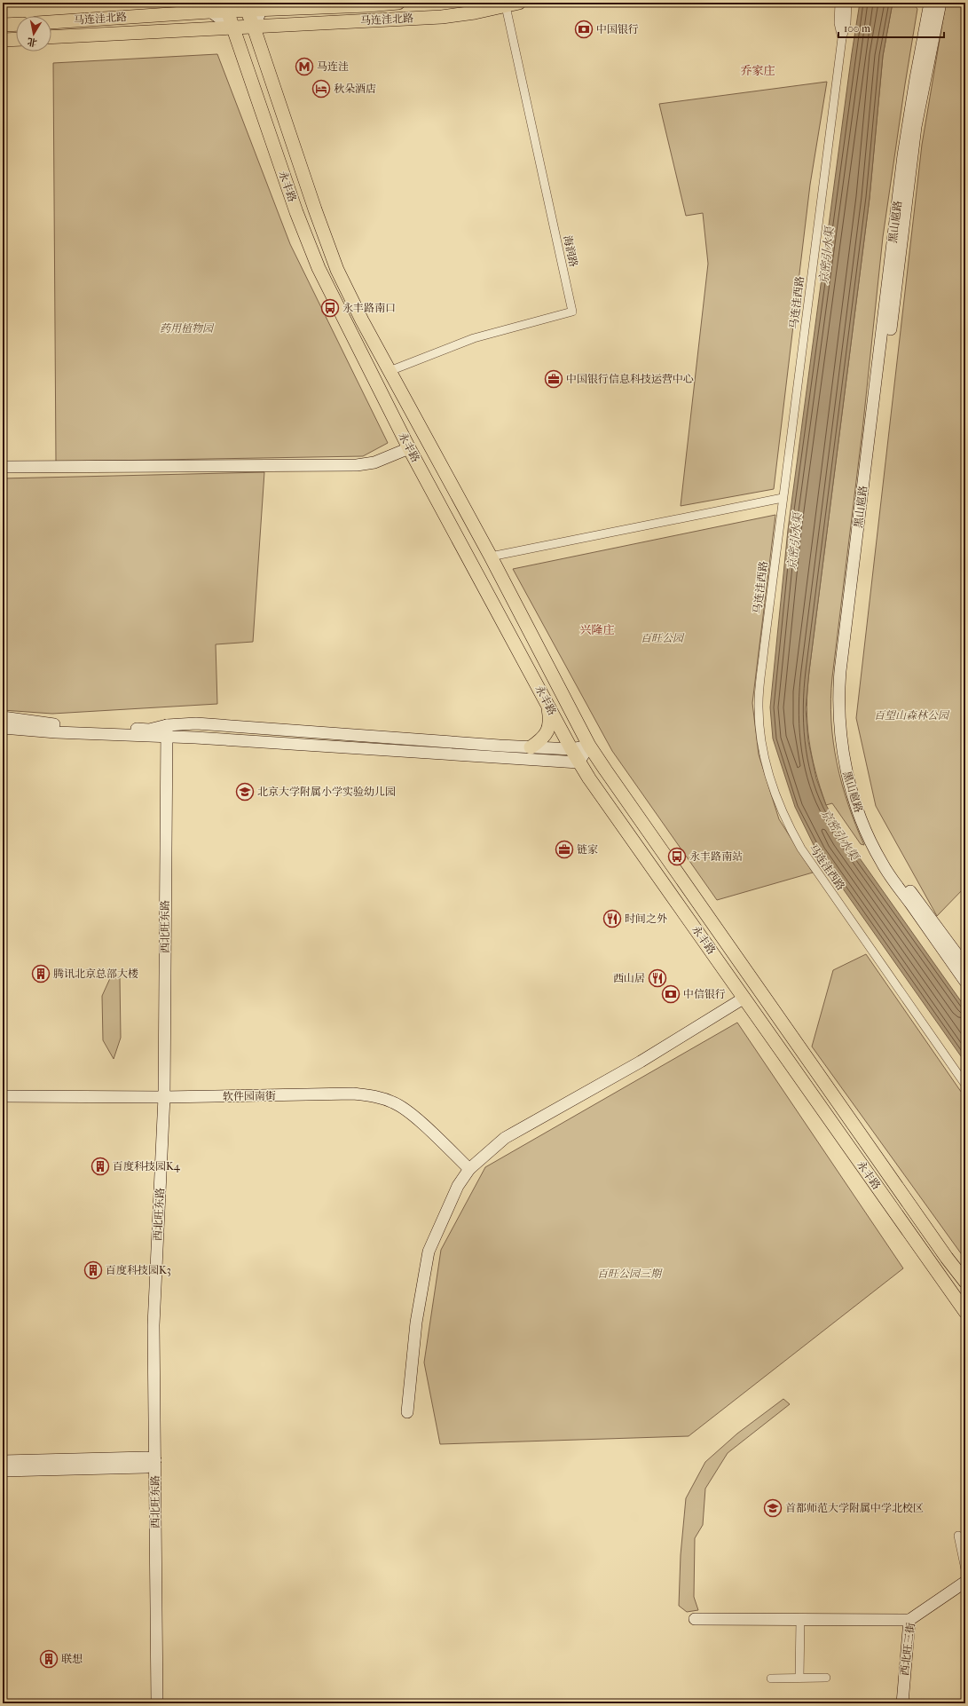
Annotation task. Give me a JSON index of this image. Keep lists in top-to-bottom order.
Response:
{
  "streets": {
    "main road": ["马连洼北路", "永丰路"],
    "street": [
      "黑山扈路",
      "海润路",
      "马连洼西路",
      "西北旺东路",
      "软件园南街",
      "西北旺三街"
    ]
  },
  "crossings": [
    ["马连洼北路", "永丰路"],
    ["马连洼北路", "海润路"],
    ["永丰路", "海润路"],
    ["西北旺东路", "软件园南街"]
  ],
  "districts": ["乔家庄", "兴隆庄"],
  "water": ["京密引水渠"],
  "parks": [
    "药用植物园",
    "百旺公园",
    "百望山森林公园",
    "百旺公园三期"
  ],
  "places": {
    "bank": ["中国银行", "中信银行"],
    "metro station": ["马连洼"],
    "hotel": ["秋朵酒店"],
    "bus stop": ["永丰路南口", "永丰路南站"],
    "office": ["中国银行信息科技运营中心", "链家"],
    "school or university": ["北京大学附属小学实验幼儿园", "首都师范大学附属中学北校区"],
    "restaurant": ["时间之外", "西山居"],
    "building": [
      "腾讯北京总部大楼",
      "百度科技园K4",
      "百度科技园K3",
      "联想"
    ]
  },
  "scale_bar": "100 m",
  "north": "bottom"
}
